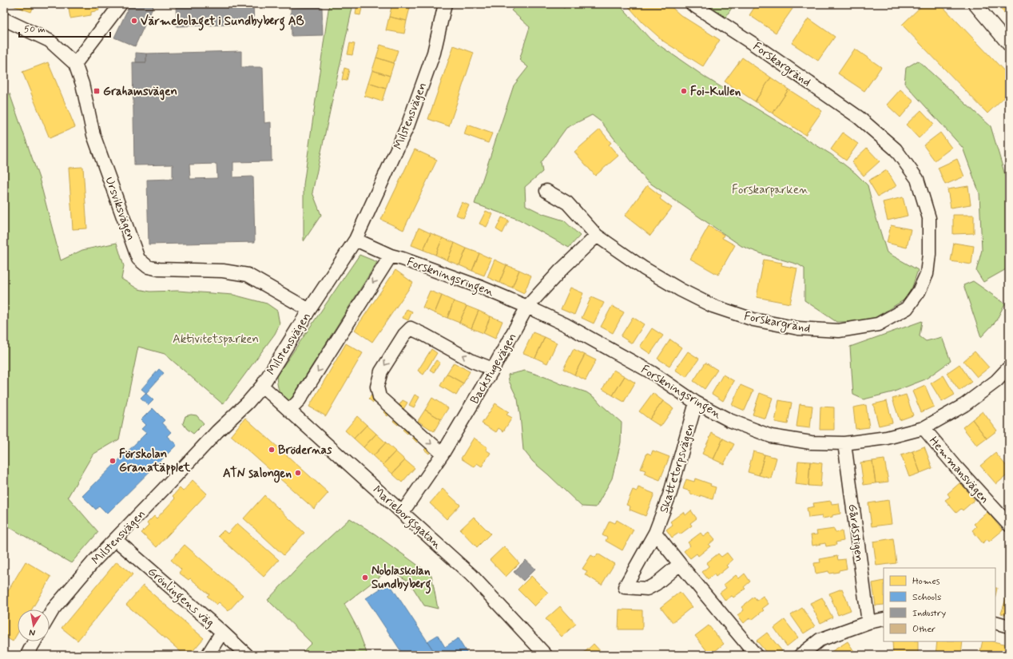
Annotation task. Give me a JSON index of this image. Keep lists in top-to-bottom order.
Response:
{
  "streets": {
    "street": [
      "Forskargränd",
      "Milstensvägen",
      "Ursviksvägen",
      "Forskningsringen",
      "Backstugevägen",
      "Skattetorpsvägen",
      "Hemmansvägen",
      "Marieborgsgatan",
      "Gårdsstigen",
      "Grönlingens väg"
    ]
  },
  "crossings": [
    ["Forskargränd", "Backstugevägen"],
    ["Milstensvägen", "Ursviksvägen"],
    ["Milstensvägen", "Forskningsringen"],
    ["Milstensvägen", "Marieborgsgatan"],
    ["Milstensvägen", "Grönlingens väg"],
    ["Forskningsringen", "Backstugevägen"],
    ["Forskningsringen", "Skattetorpsvägen"],
    ["Forskningsringen", "Hemmansvägen"],
    ["Forskningsringen", "Gårdsstigen"],
    ["Backstugevägen", "Marieborgsgatan"]
  ],
  "parks": ["Forskarparken", "Aktivitetsparken"],
  "places": {
    "other": [
      "Värmebolaget i Sundbyberg AB",
      "Foi-Kullen",
      "Brödernas",
      "Förskolan Granatäpplet",
      "ATN salongen",
      "Noblaskolan Sundbyberg"
    ],
    "transit": ["Grahamsvägen"]
  },
  "legend": [
    "Homes",
    "Schools",
    "Industry",
    "Other"
  ],
  "scale_bar": "50 m",
  "north": "bottom"
}
